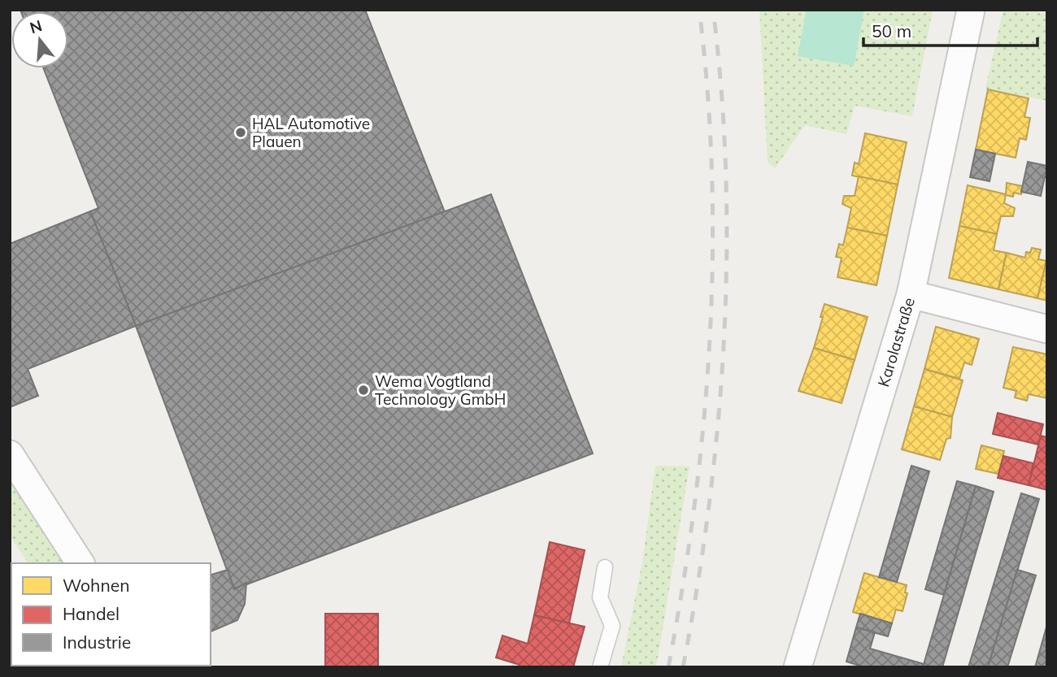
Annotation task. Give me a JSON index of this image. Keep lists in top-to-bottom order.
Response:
{
  "streets": {
    "street": ["Karolastraße"]
  },
  "places": ["HAL Automotive Plauen", "Wema Vogtland Technology GmbH"],
  "legend": ["Wohnen", "Handel", "Industrie"],
  "scale_bar": "50 m",
  "north": "top"
}
